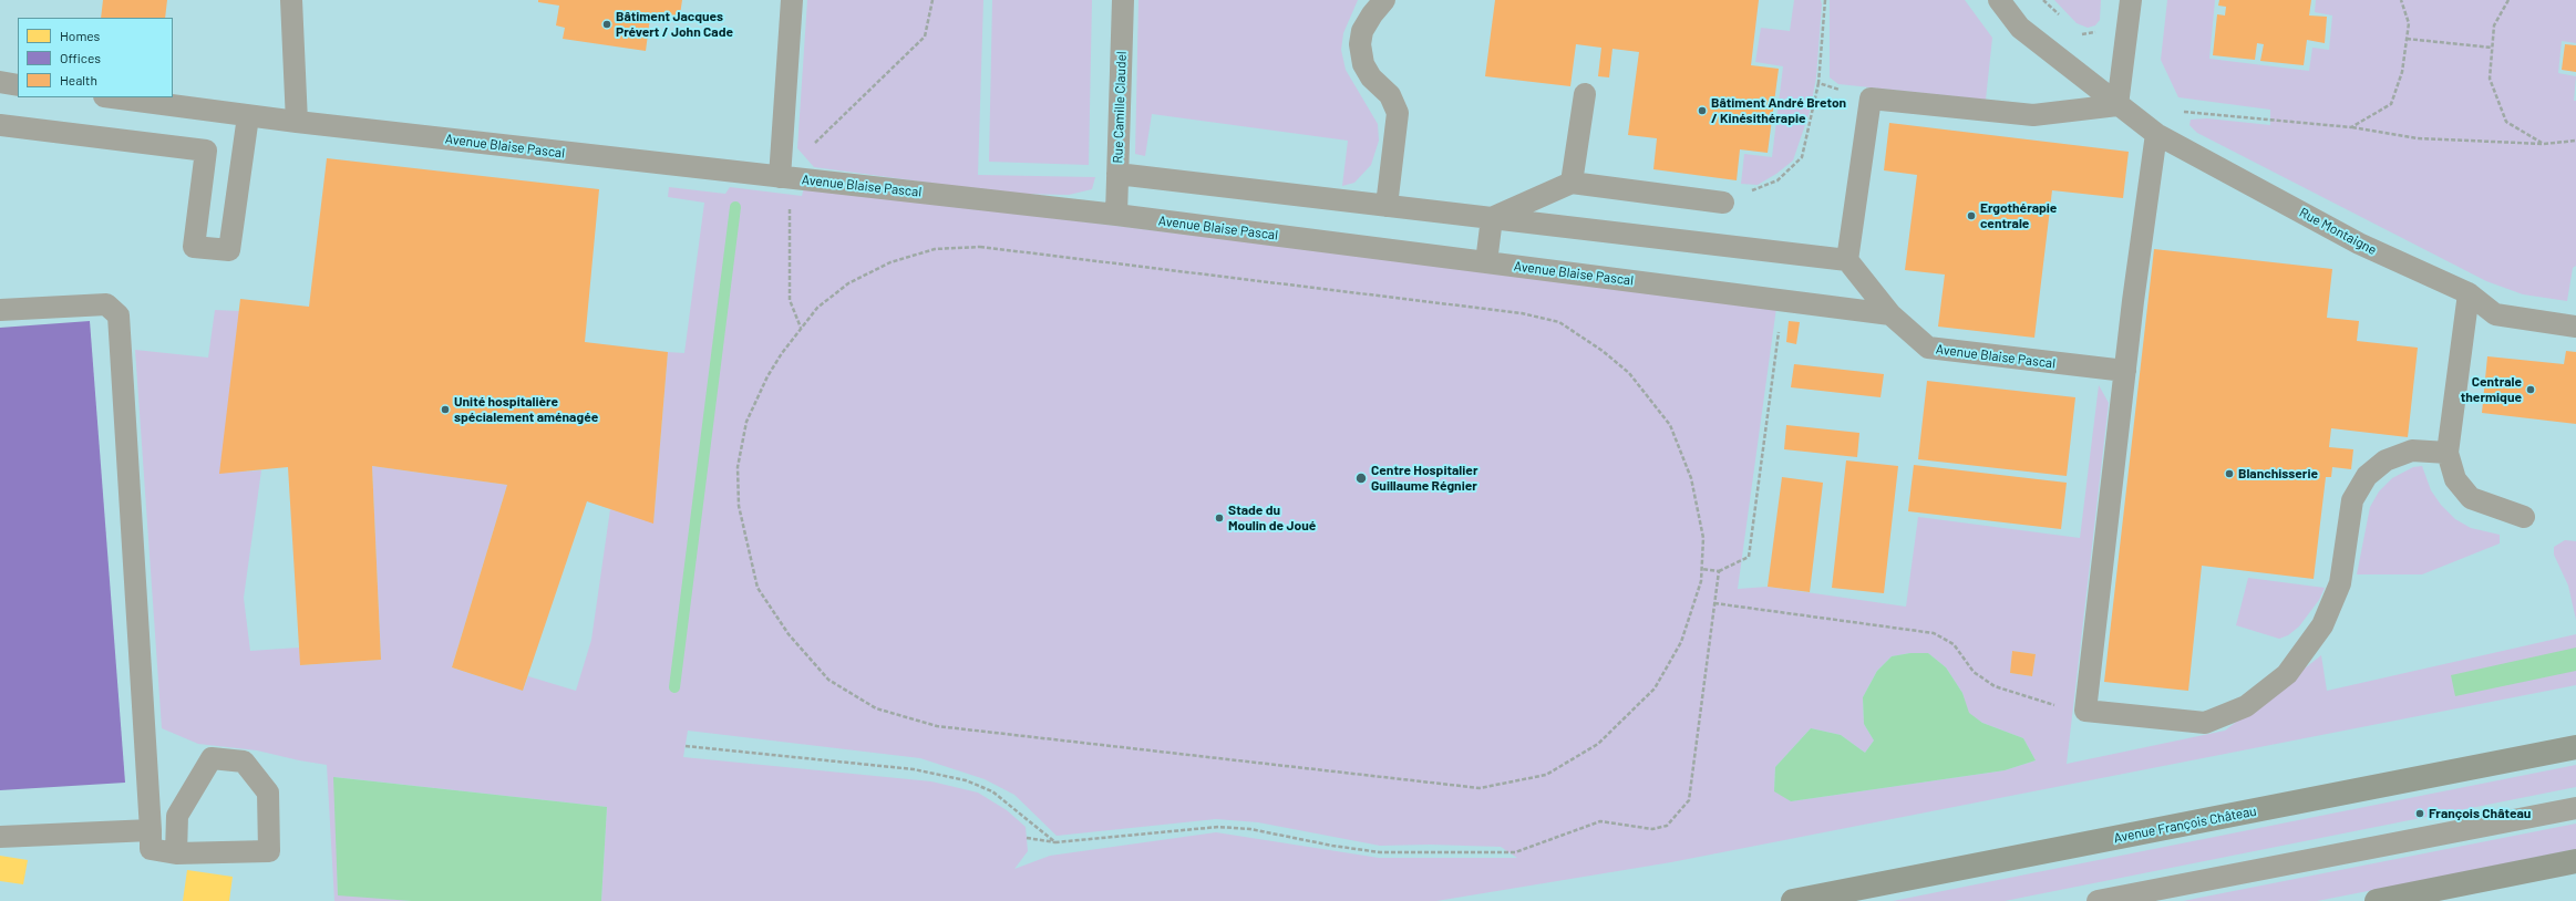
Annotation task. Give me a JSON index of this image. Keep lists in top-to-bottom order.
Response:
{
  "streets": {
    "main road": ["Avenue François Château"],
    "lane": ["Rue Camille Claudel", "Avenue Blaise Pascal", "Rue Montaigne"]
  },
  "crossings": [
    ["Rue Camille Claudel", "Avenue Blaise Pascal"]
  ],
  "places": [
    "Bâtiment Jacques Prévert / John Cade",
    "Bâtiment André Breton / Kinésithérapie",
    "Ergothérapie centrale",
    "Centrale thermique",
    "Unité hospitalière spécialement aménagée",
    "Blanchisserie",
    "Centre Hospitalier Guillaume Régnier",
    "Stade du Moulin de Joué",
    "François Château"
  ],
  "legend": ["Homes", "Offices", "Health"]
}
